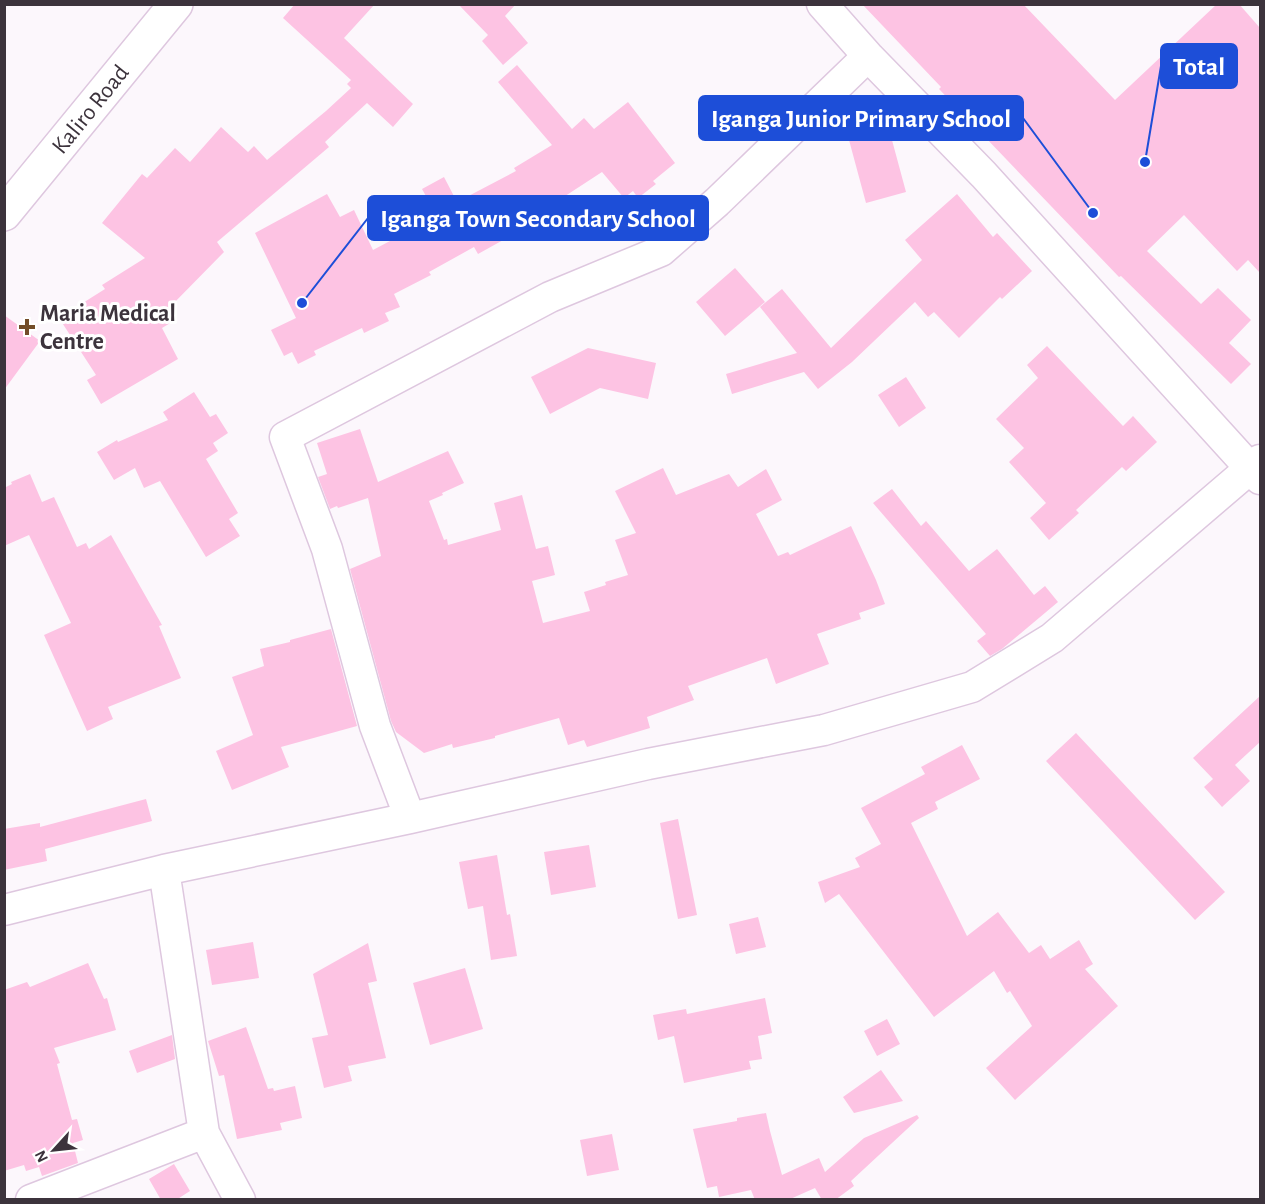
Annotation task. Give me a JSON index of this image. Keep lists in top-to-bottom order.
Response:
{
  "streets": {
    "main road": ["Kaliro Road"]
  },
  "places": {
    "other": ["Total", "Iganga Junior Primary School", "Iganga Town Secondary School"],
    "health": ["Maria Medical Centre"]
  },
  "north": "bottom left"
}
